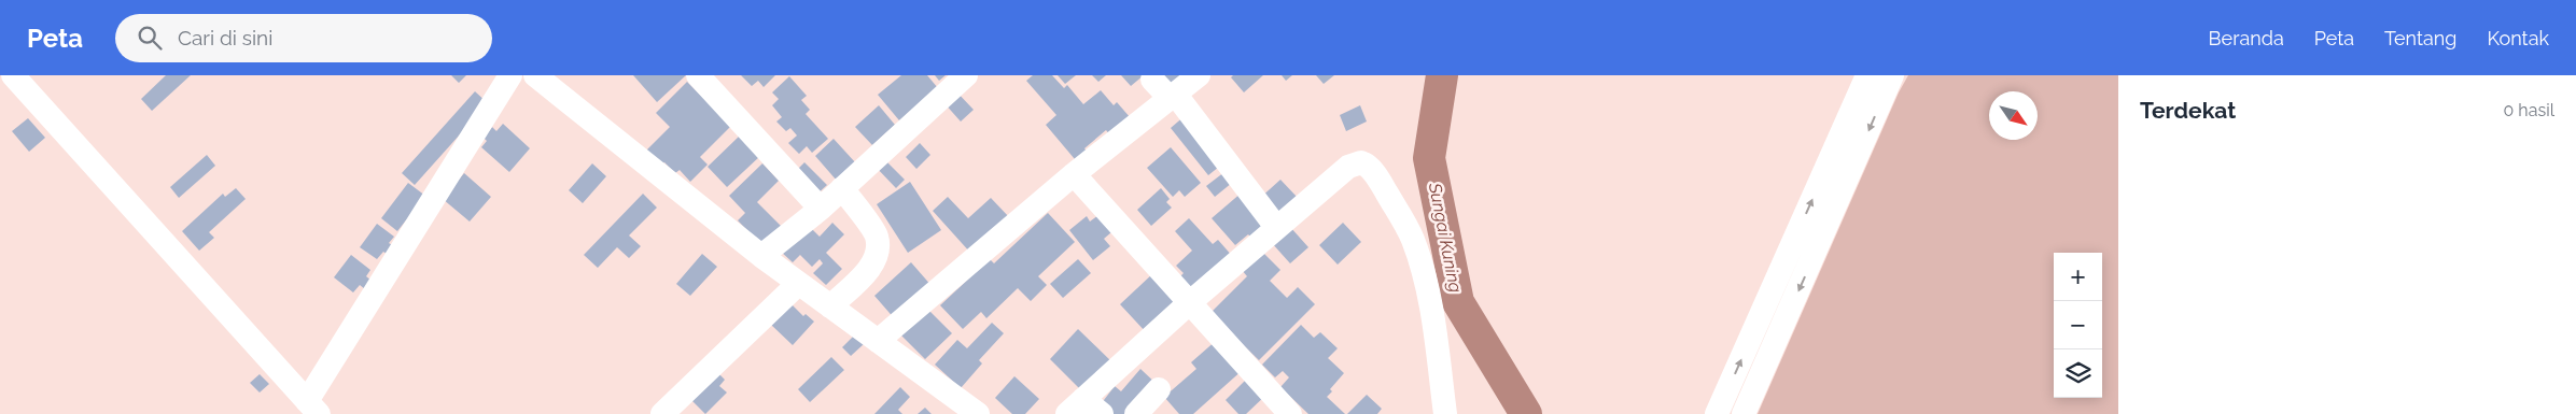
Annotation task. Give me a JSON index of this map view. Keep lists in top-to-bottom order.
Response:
{
  "water": ["Sungai Kuning"],
  "north": "bottom right",
  "page": {
    "header": "Peta",
    "search": "Cari di sini",
    "nav": [
      "Beranda",
      "Peta",
      "Tentang",
      "Kontak"
    ],
    "heading": ["Terdekat", "0 hasil"],
    "map_buttons": ["+", "−"]
  }
}
